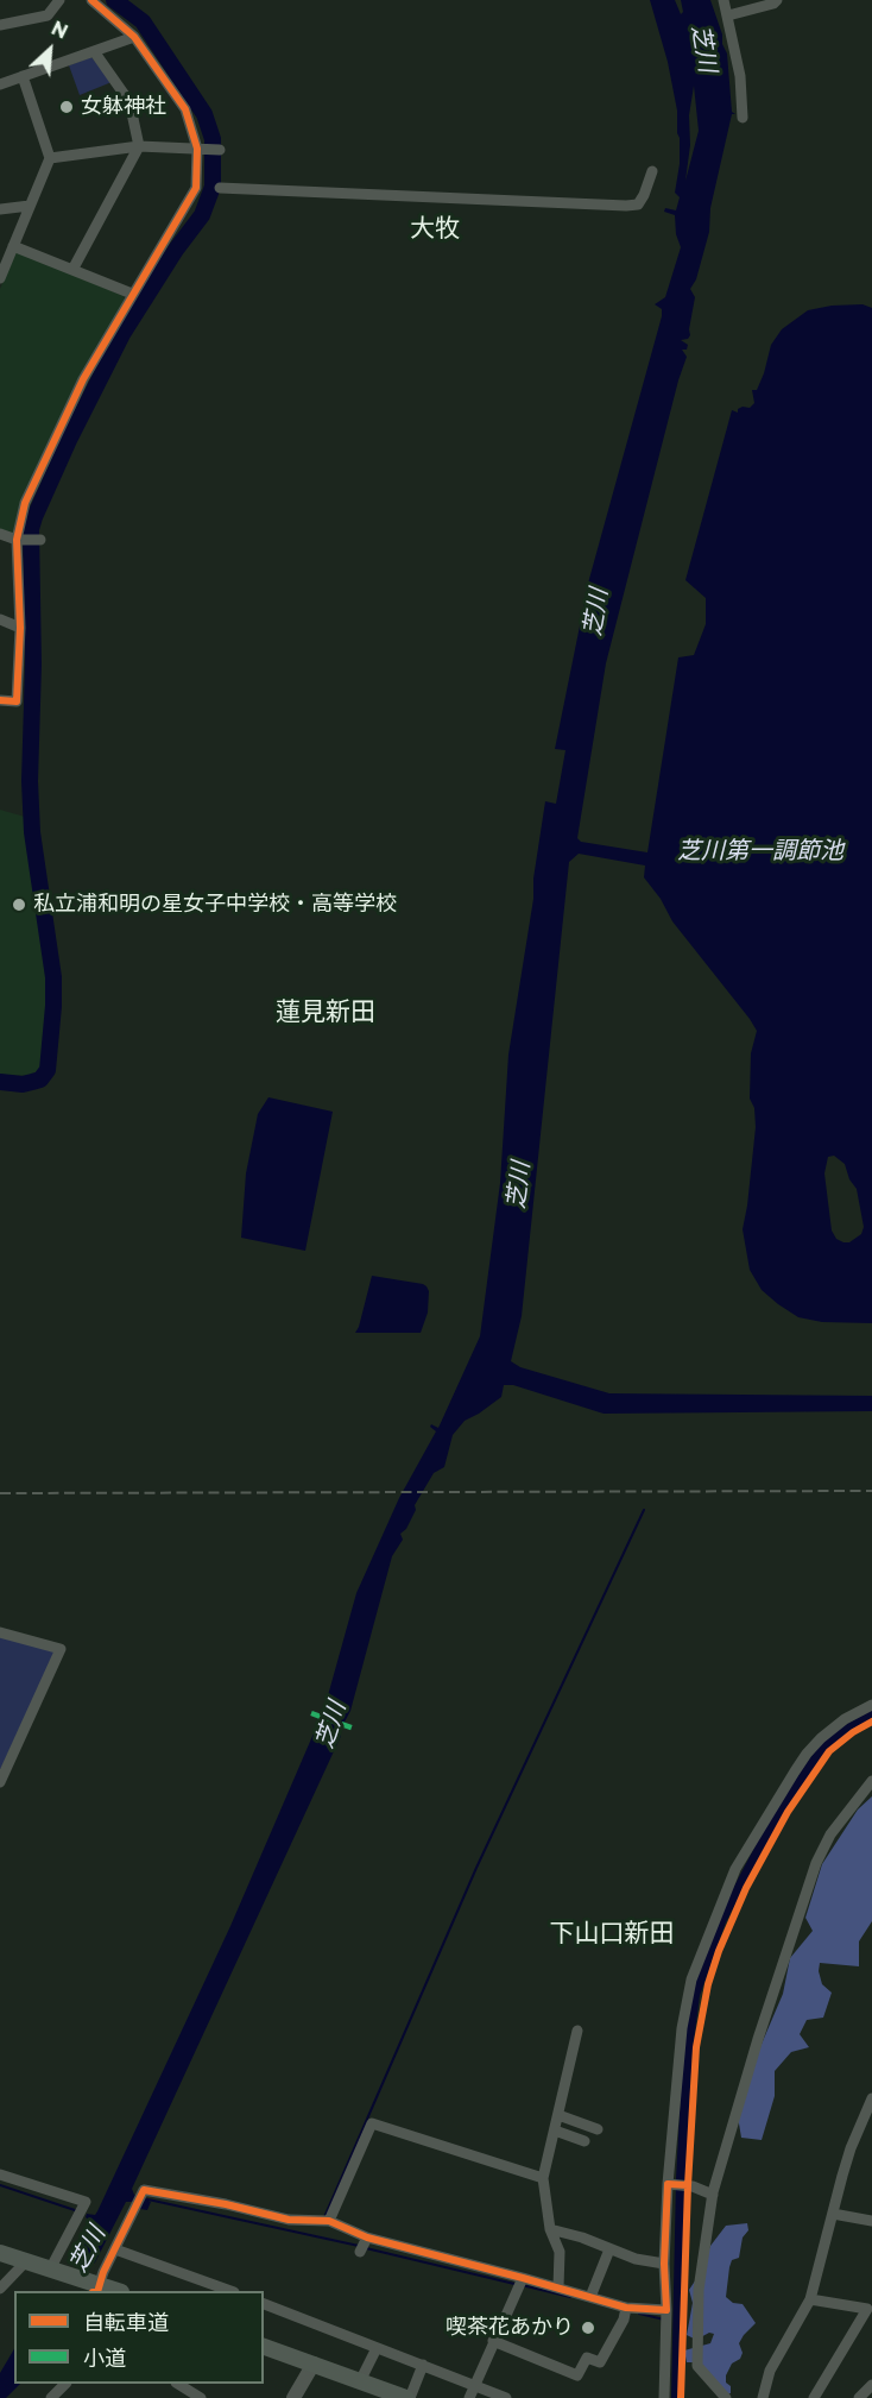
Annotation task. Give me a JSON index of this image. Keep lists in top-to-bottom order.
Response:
{
  "districts": ["大牧", "蓮見新田", "下山口新田"],
  "water": ["芝川", "芝川第一調節池"],
  "places": ["女躰神社", "私立浦和明の星女子中学校・高等学校", "喫茶花あかり"],
  "legend": ["自転車道", "小道"],
  "north": "top right"
}
